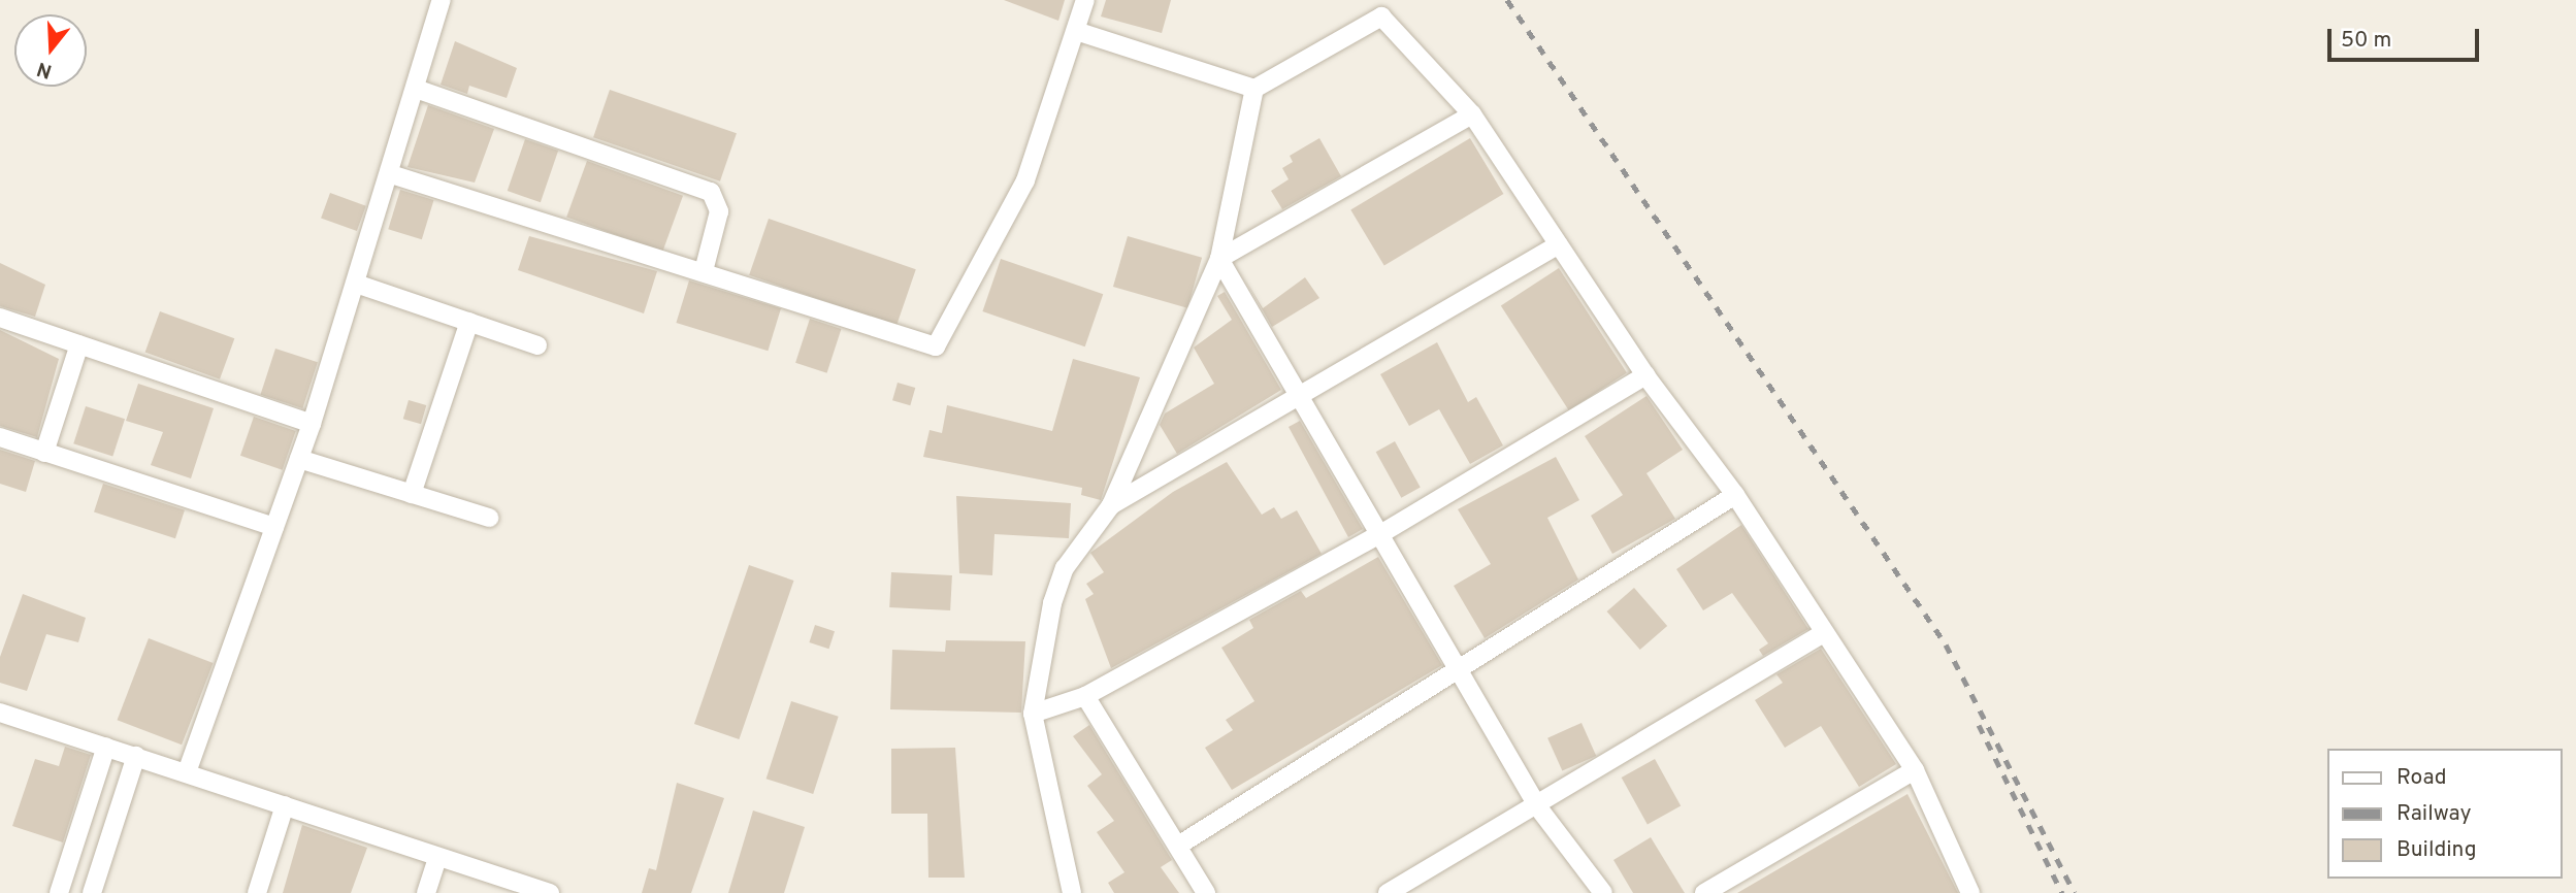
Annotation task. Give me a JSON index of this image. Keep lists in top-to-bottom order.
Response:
{
  "legend": ["Road", "Railway", "Building"],
  "scale_bar": "50 m",
  "north": "bottom"
}
